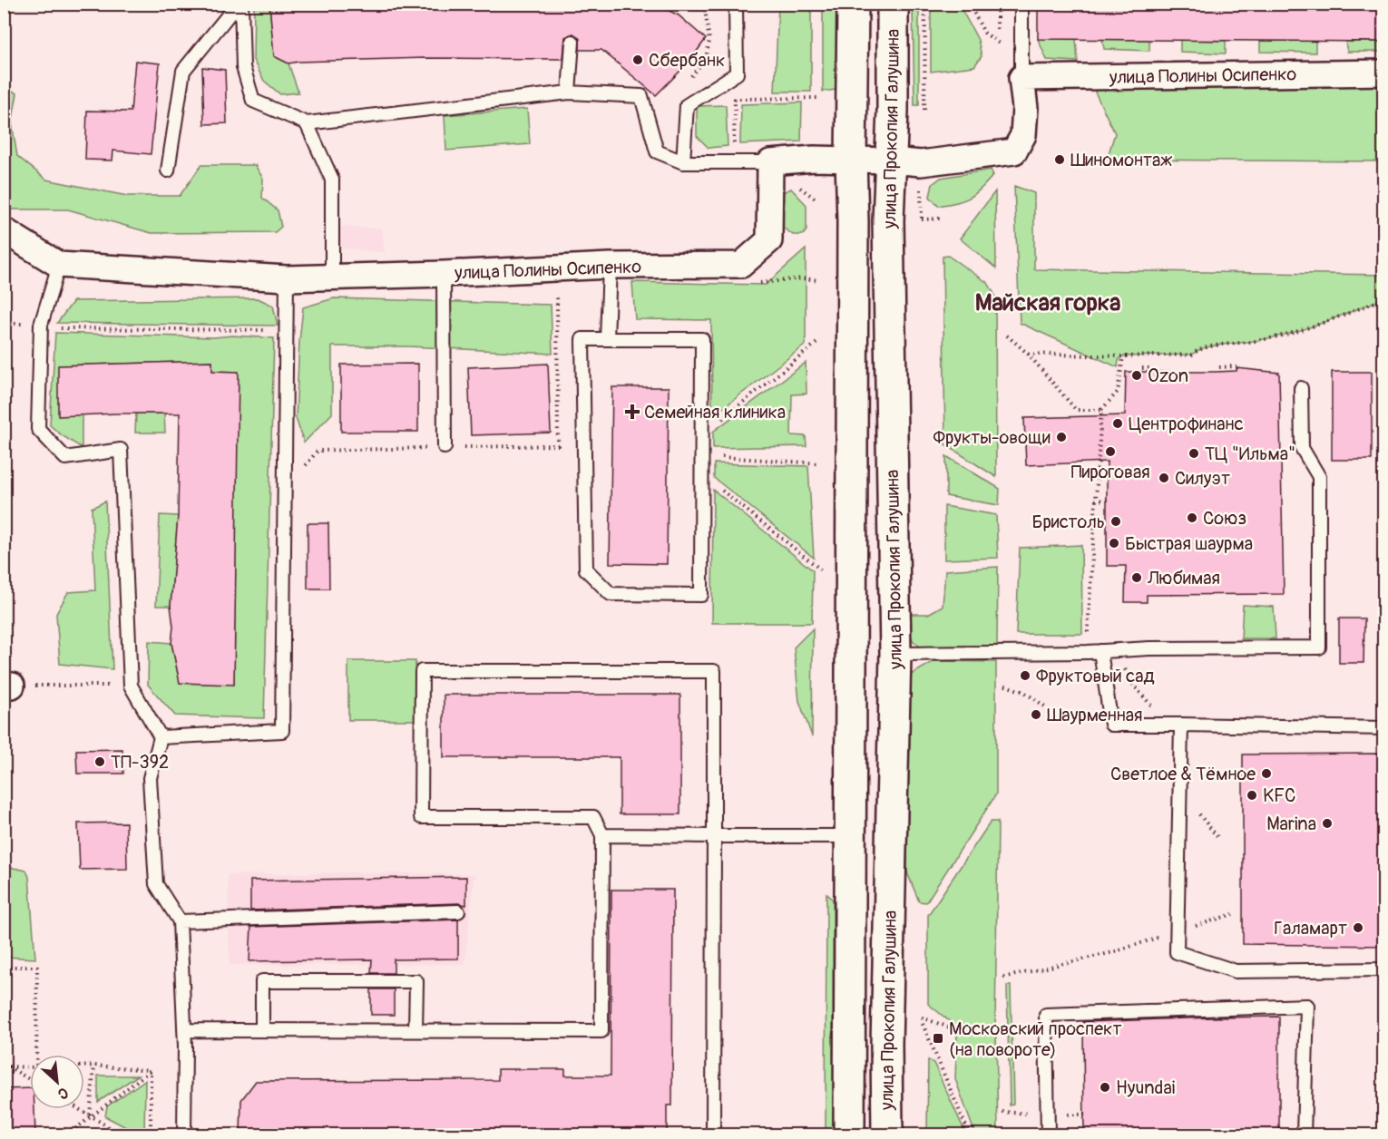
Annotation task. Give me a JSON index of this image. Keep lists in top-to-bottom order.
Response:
{
  "streets": {
    "main road": ["улица Прокопия Галушина"],
    "street": ["улица Полины Осипенко"]
  },
  "districts": ["Майская горка"],
  "places": {
    "other": [
      "Сбербанк",
      "Шиномонтаж",
      "Ozon",
      "Центрофинанс",
      "Фрукты-овощи",
      "Пироговая",
      "ТЦ \"Ильма\"",
      "Силуэт",
      "Союз",
      "Бристоль",
      "Быстрая шаурма",
      "Любимая",
      "Фруктовый сад",
      "Шаурменная",
      "ТП-392",
      "Светлое & Тёмное",
      "KFC",
      "Marina",
      "Галамарт",
      "Hyundai"
    ],
    "health": ["Семейная клиника"],
    "transit": ["Московский проспект (на повороте)"]
  },
  "north": "bottom right"
}
